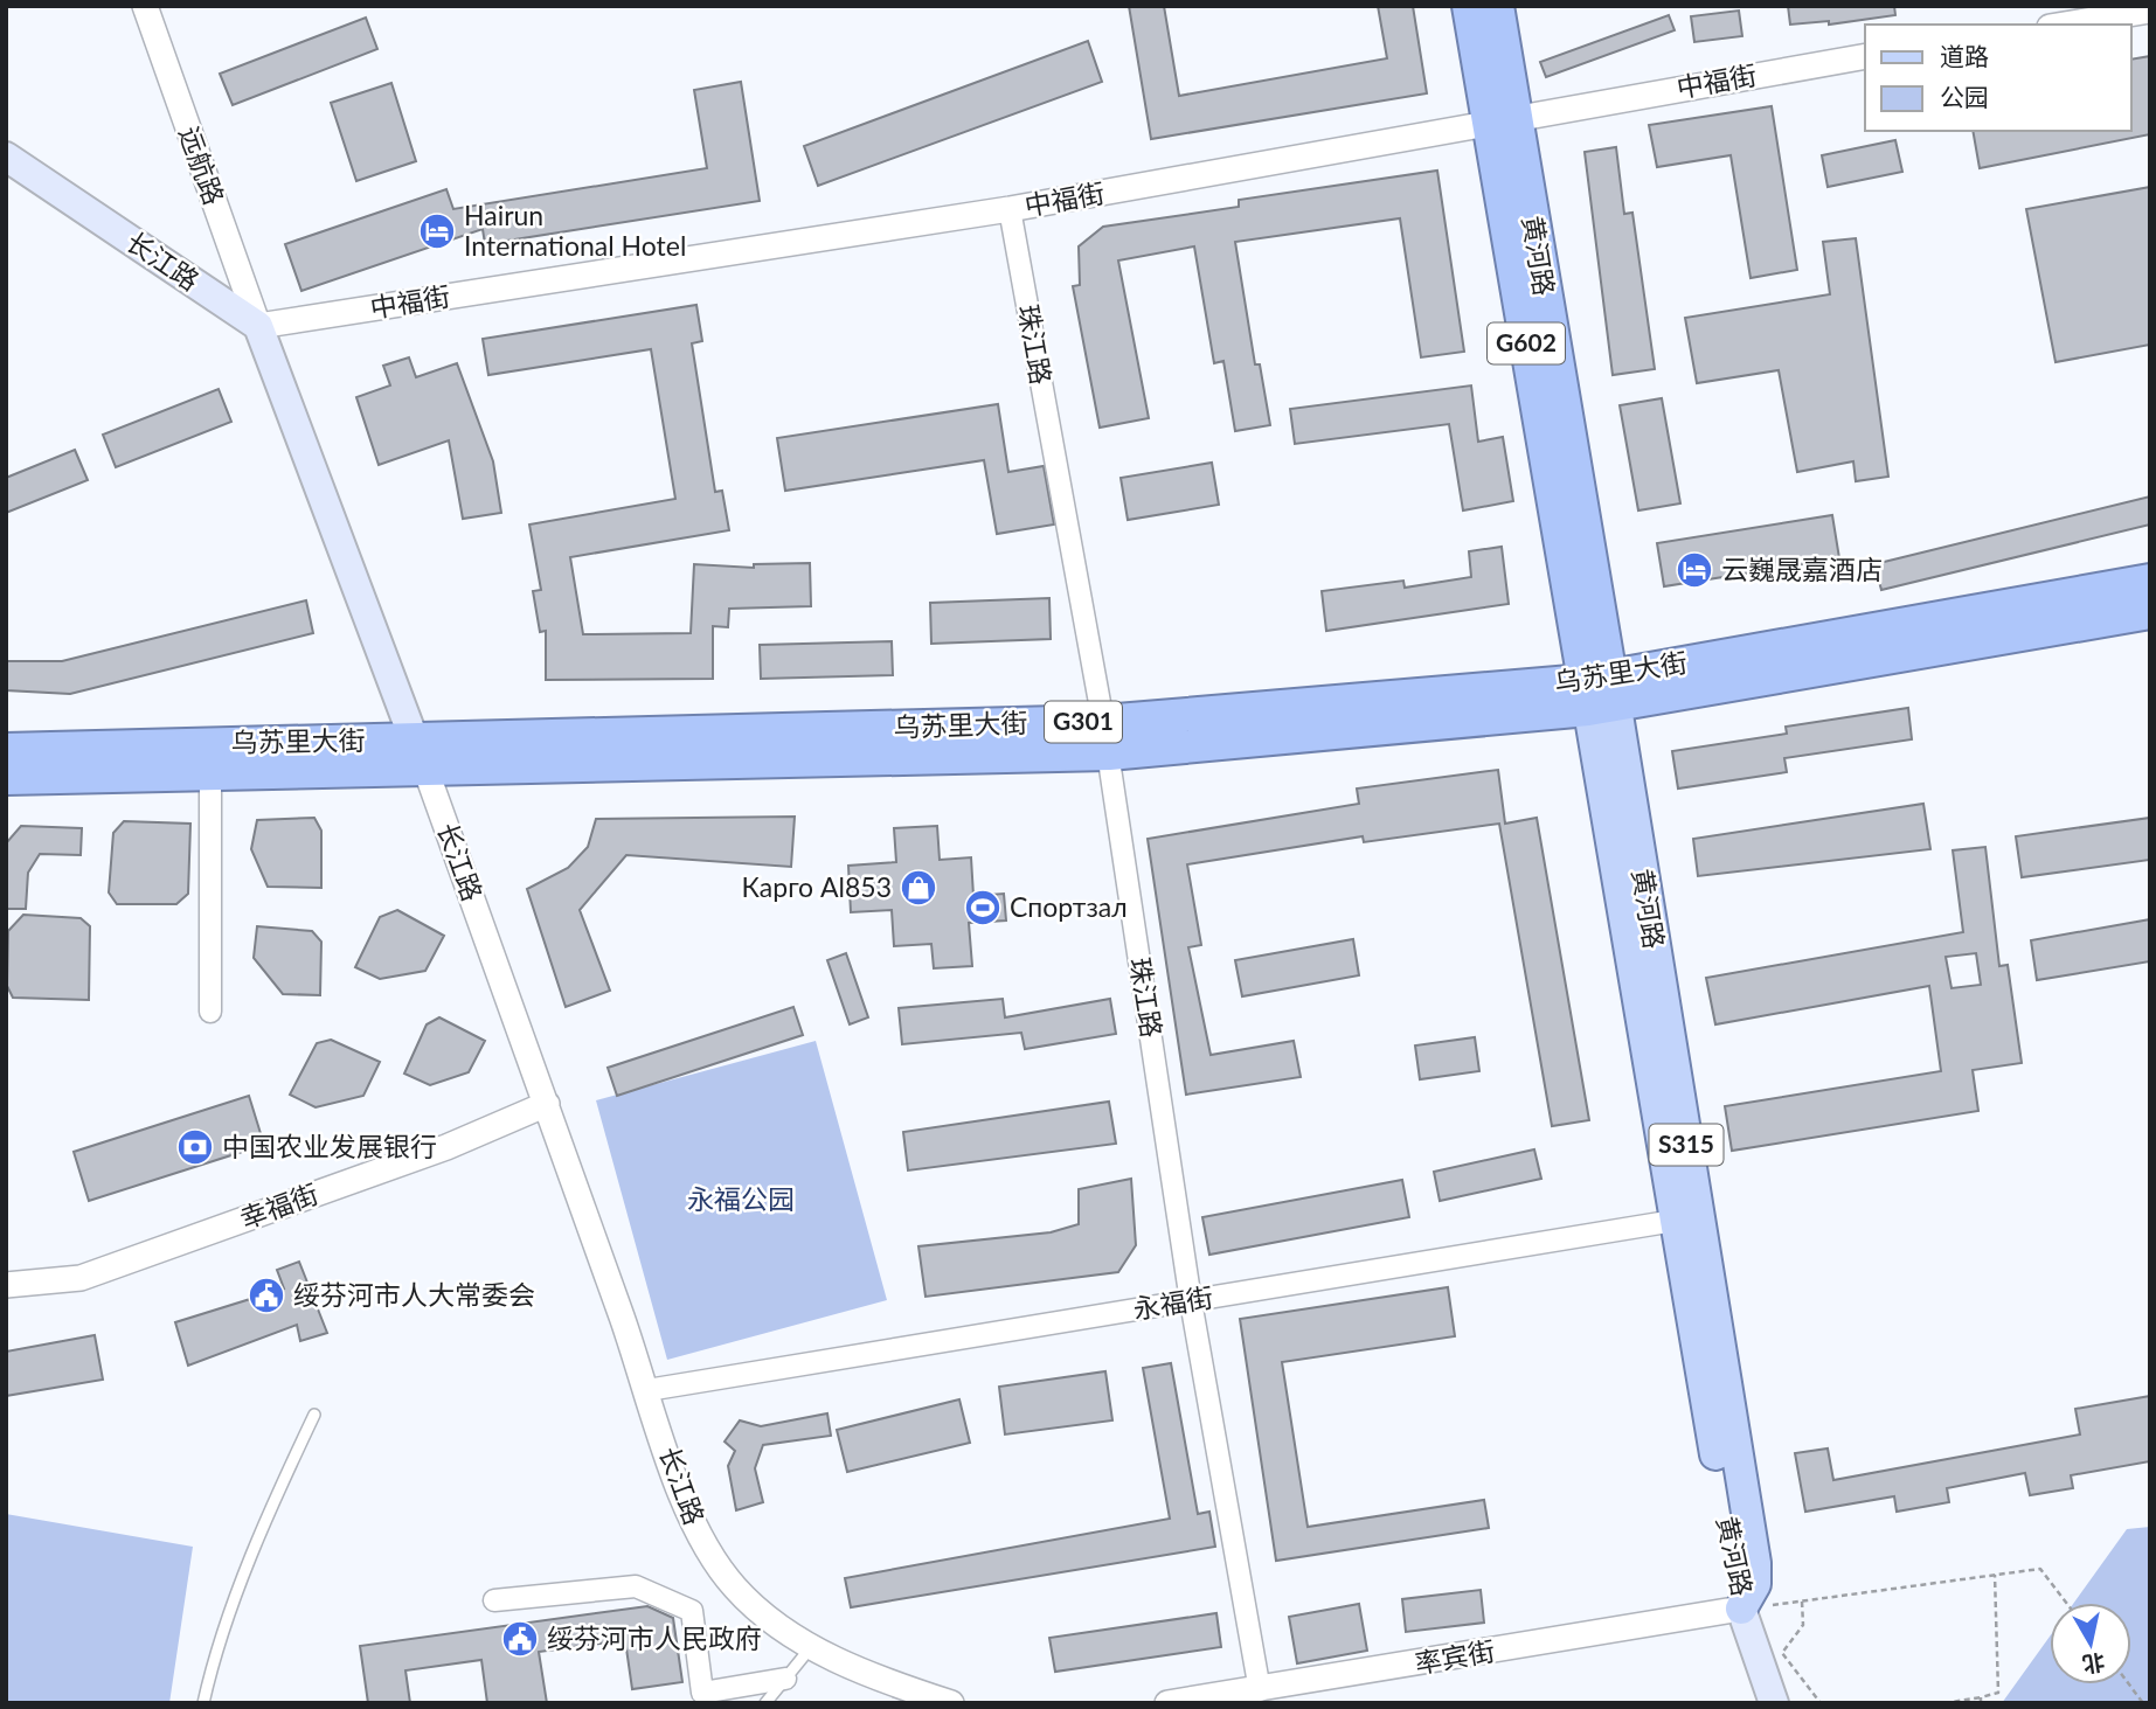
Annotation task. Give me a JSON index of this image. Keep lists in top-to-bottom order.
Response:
{
  "streets": {
    "highway": [
      "黄河路",
      "G602",
      "乌苏里大街",
      "G301"
    ],
    "main road": ["长江路", "S315"],
    "street": [
      "中福街",
      "远航路",
      "珠江路",
      "幸福街",
      "永福街",
      "率宾街"
    ]
  },
  "crossings": [
    ["中福街", "远航路"],
    ["中福街", "黄河路"],
    ["中福街", "长江路"],
    ["中福街", "珠江路"],
    ["远航路", "长江路"],
    ["黄河路", "乌苏里大街"],
    ["黄河路", "永福街"],
    ["黄河路", "率宾街"],
    ["长江路", "乌苏里大街"],
    ["长江路", "幸福街"],
    ["长江路", "永福街"],
    ["珠江路", "乌苏里大街"],
    ["珠江路", "永福街"],
    ["珠江路", "率宾街"]
  ],
  "parks": ["永福公园"],
  "places": {
    "hotel": ["Hairun International Hotel", "云巍晟嘉酒店"],
    "shop": ["Карго Al853"],
    "sports": ["Спортзал"],
    "bank": ["中国农业发展银行"],
    "public building": ["绥芬河市人大常委会", "绥芬河市人民政府"]
  },
  "legend": ["道路", "公园"],
  "north": "bottom"
}
